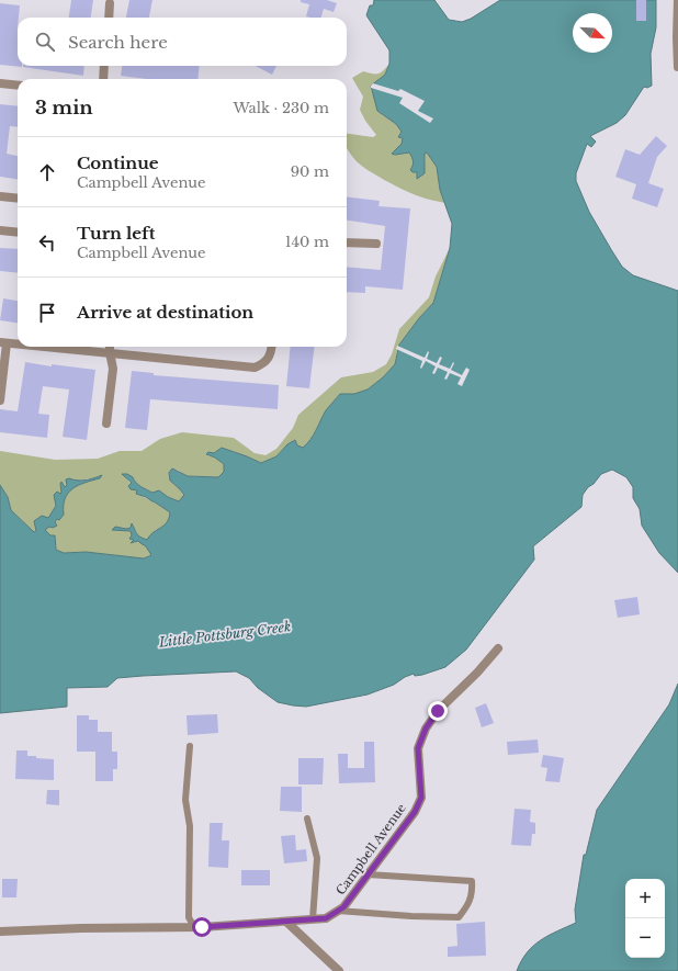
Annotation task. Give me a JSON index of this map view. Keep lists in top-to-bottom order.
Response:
{
  "streets": {
    "street": ["Campbell Avenue"]
  },
  "water": ["Little Pottsburg Creek"],
  "north": "bottom right",
  "page": {
    "search": "Search here",
    "heading": ["3 min", "Walk · 230 m"],
    "list": [
      ["Continue", "Campbell Avenue", "90 m"],
      ["Turn left", "Campbell Avenue", "140 m"],
      "Arrive at destination"
    ],
    "map_buttons": ["+", "−"]
  }
}
